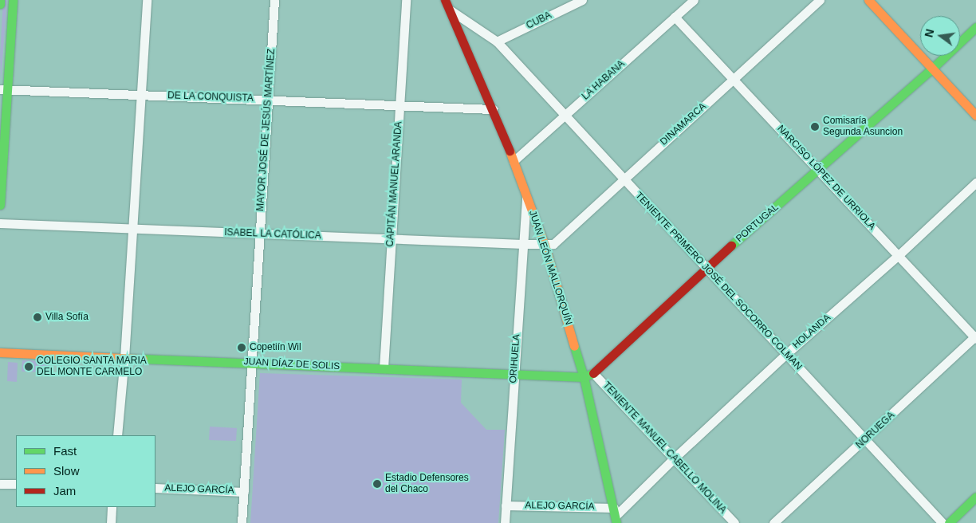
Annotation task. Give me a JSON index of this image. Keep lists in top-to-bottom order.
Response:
{
  "streets": {
    "street": [
      "CUBA",
      "LA HABANA",
      "DE LA CONQUISTA",
      "DINAMARCA",
      "MAYOR JOSÉ DE JESÚS MARTÍNEZ",
      "NARCISO LÓPEZ DE URRIOLA",
      "CAPITÁN MANUEL ARANDA",
      "PORTUGAL",
      "ISABEL LA CATÓLICA",
      "JUAN LEÓN MALLORQUÍN",
      "TENIENTE PRIMERO JOSÉ DEL SOCORRO COLMAN",
      "HOLANDA",
      "ORIHUELA",
      "JUAN DÍAZ DE SOLIS",
      "NORUEGA",
      "TENIENTE MANUEL CABELLO MOLINA",
      "ALEJO GARCÍA"
    ]
  },
  "crossings": [
    ["CUBA", "TENIENTE PRIMERO JOSÉ DEL SOCORRO COLMAN"],
    ["LA HABANA", "NARCISO LÓPEZ DE URRIOLA"],
    ["LA HABANA", "JUAN LEÓN MALLORQUÍN"],
    ["LA HABANA", "TENIENTE PRIMERO JOSÉ DEL SOCORRO COLMAN"],
    ["DE LA CONQUISTA", "MAYOR JOSÉ DE JESÚS MARTÍNEZ"],
    ["DE LA CONQUISTA", "CAPITÁN MANUEL ARANDA"],
    ["DE LA CONQUISTA", "JUAN LEÓN MALLORQUÍN"],
    ["DINAMARCA", "NARCISO LÓPEZ DE URRIOLA"],
    ["DINAMARCA", "ISABEL LA CATÓLICA"],
    ["DINAMARCA", "JUAN LEÓN MALLORQUÍN"],
    ["DINAMARCA", "TENIENTE PRIMERO JOSÉ DEL SOCORRO COLMAN"],
    ["MAYOR JOSÉ DE JESÚS MARTÍNEZ", "ISABEL LA CATÓLICA"],
    ["MAYOR JOSÉ DE JESÚS MARTÍNEZ", "JUAN DÍAZ DE SOLIS"],
    ["MAYOR JOSÉ DE JESÚS MARTÍNEZ", "ALEJO GARCÍA"],
    ["NARCISO LÓPEZ DE URRIOLA", "PORTUGAL"],
    ["NARCISO LÓPEZ DE URRIOLA", "HOLANDA"],
    ["NARCISO LÓPEZ DE URRIOLA", "NORUEGA"],
    ["CAPITÁN MANUEL ARANDA", "ISABEL LA CATÓLICA"],
    ["CAPITÁN MANUEL ARANDA", "JUAN DÍAZ DE SOLIS"],
    ["PORTUGAL", "JUAN LEÓN MALLORQUÍN"],
    ["PORTUGAL", "TENIENTE PRIMERO JOSÉ DEL SOCORRO COLMAN"],
    ["PORTUGAL", "JUAN DÍAZ DE SOLIS"],
    ["PORTUGAL", "TENIENTE MANUEL CABELLO MOLINA"],
    ["ISABEL LA CATÓLICA", "JUAN LEÓN MALLORQUÍN"],
    ["ISABEL LA CATÓLICA", "ORIHUELA"],
    ["JUAN LEÓN MALLORQUÍN", "TENIENTE PRIMERO JOSÉ DEL SOCORRO COLMAN"],
    ["JUAN LEÓN MALLORQUÍN", "HOLANDA"],
    ["JUAN LEÓN MALLORQUÍN", "ORIHUELA"],
    ["JUAN LEÓN MALLORQUÍN", "JUAN DÍAZ DE SOLIS"],
    ["JUAN LEÓN MALLORQUÍN", "ALEJO GARCÍA"],
    ["TENIENTE PRIMERO JOSÉ DEL SOCORRO COLMAN", "HOLANDA"],
    ["TENIENTE PRIMERO JOSÉ DEL SOCORRO COLMAN", "NORUEGA"],
    ["HOLANDA", "TENIENTE MANUEL CABELLO MOLINA"],
    ["HOLANDA", "ALEJO GARCÍA"],
    ["ORIHUELA", "JUAN DÍAZ DE SOLIS"],
    ["ORIHUELA", "ALEJO GARCÍA"]
  ],
  "places": [
    "Comisaría Segunda Asuncion",
    "Villa Sofía",
    "Copetiín Wil",
    "COLEGIO SANTA MARIA DEL MONTE CARMELO",
    "Estadio Defensores del Chaco"
  ],
  "legend": ["Fast", "Slow", "Jam"],
  "north": "left"
}
